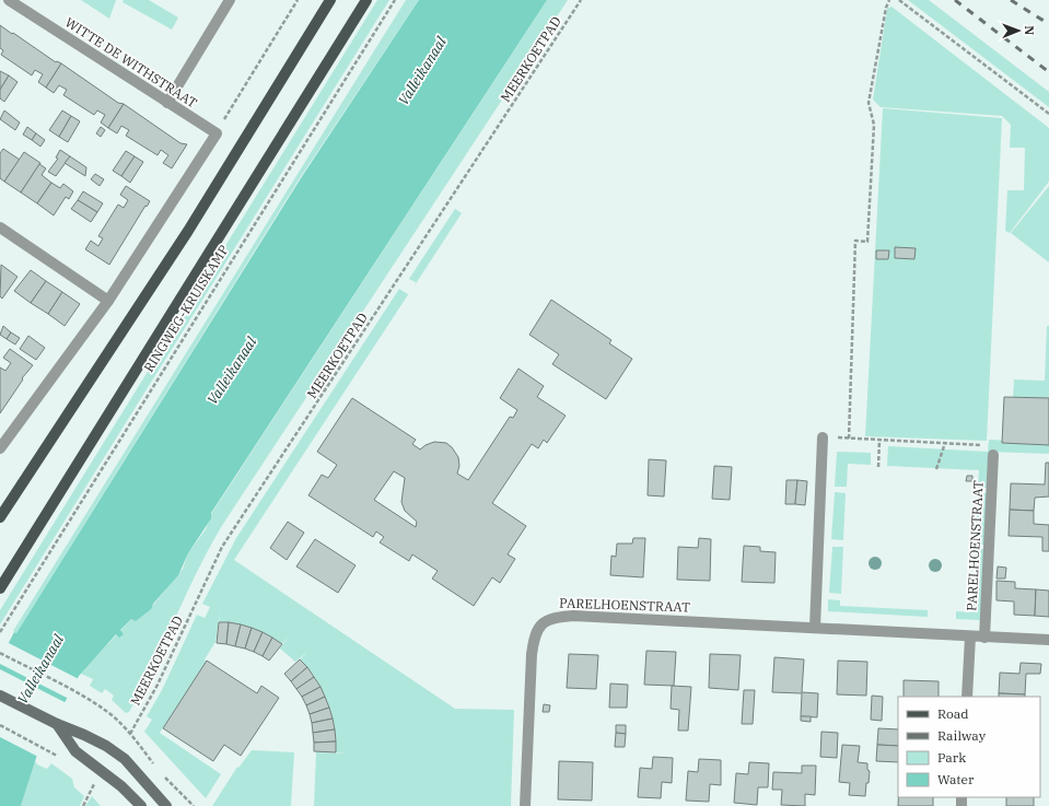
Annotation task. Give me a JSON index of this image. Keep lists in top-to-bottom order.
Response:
{
  "streets": {
    "main road": ["RINGWEG-KRUISKAMP"],
    "street": ["WITTE DE WITHSTRAAT", "PARELHOENSTRAAT"],
    "path": ["MEERKOETPAD"]
  },
  "water": ["Valleikanaal"],
  "legend": [
    "Road",
    "Railway",
    "Park",
    "Water"
  ],
  "north": "right"
}
